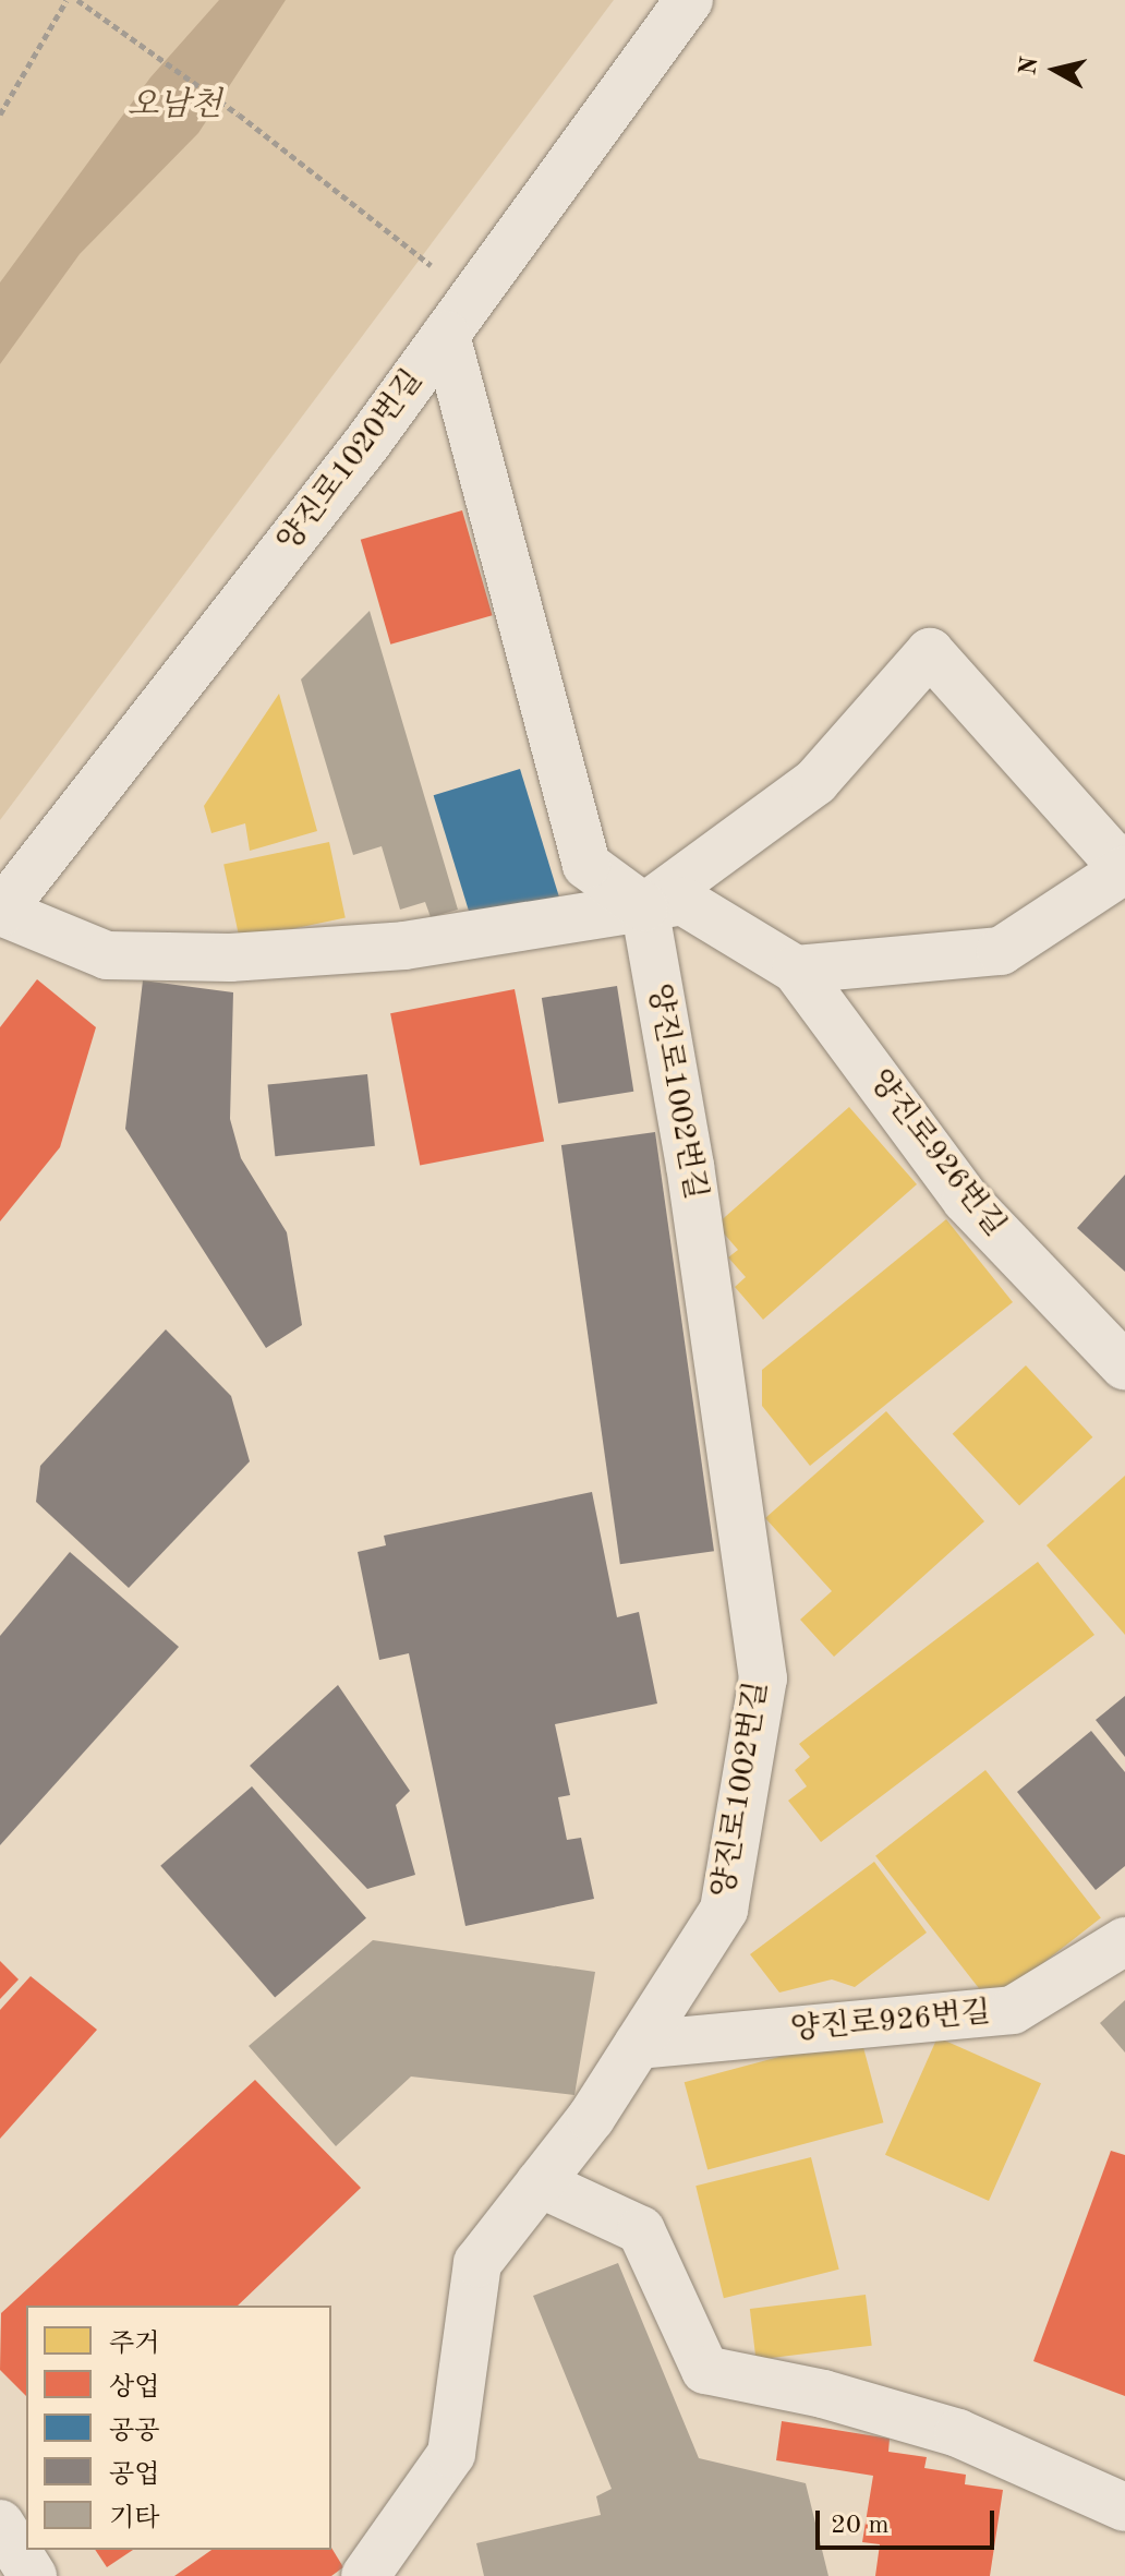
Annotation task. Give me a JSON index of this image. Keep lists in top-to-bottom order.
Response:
{
  "streets": {
    "street": ["양진로1020번길", "양진로1002번길", "양진로926번길"]
  },
  "crossings": [
    ["양진로1002번길", "양진로926번길"]
  ],
  "water": ["오남천"],
  "legend": [
    "주거",
    "상업",
    "공공",
    "공업",
    "기타"
  ],
  "scale_bar": "20 m",
  "north": "left"
}
